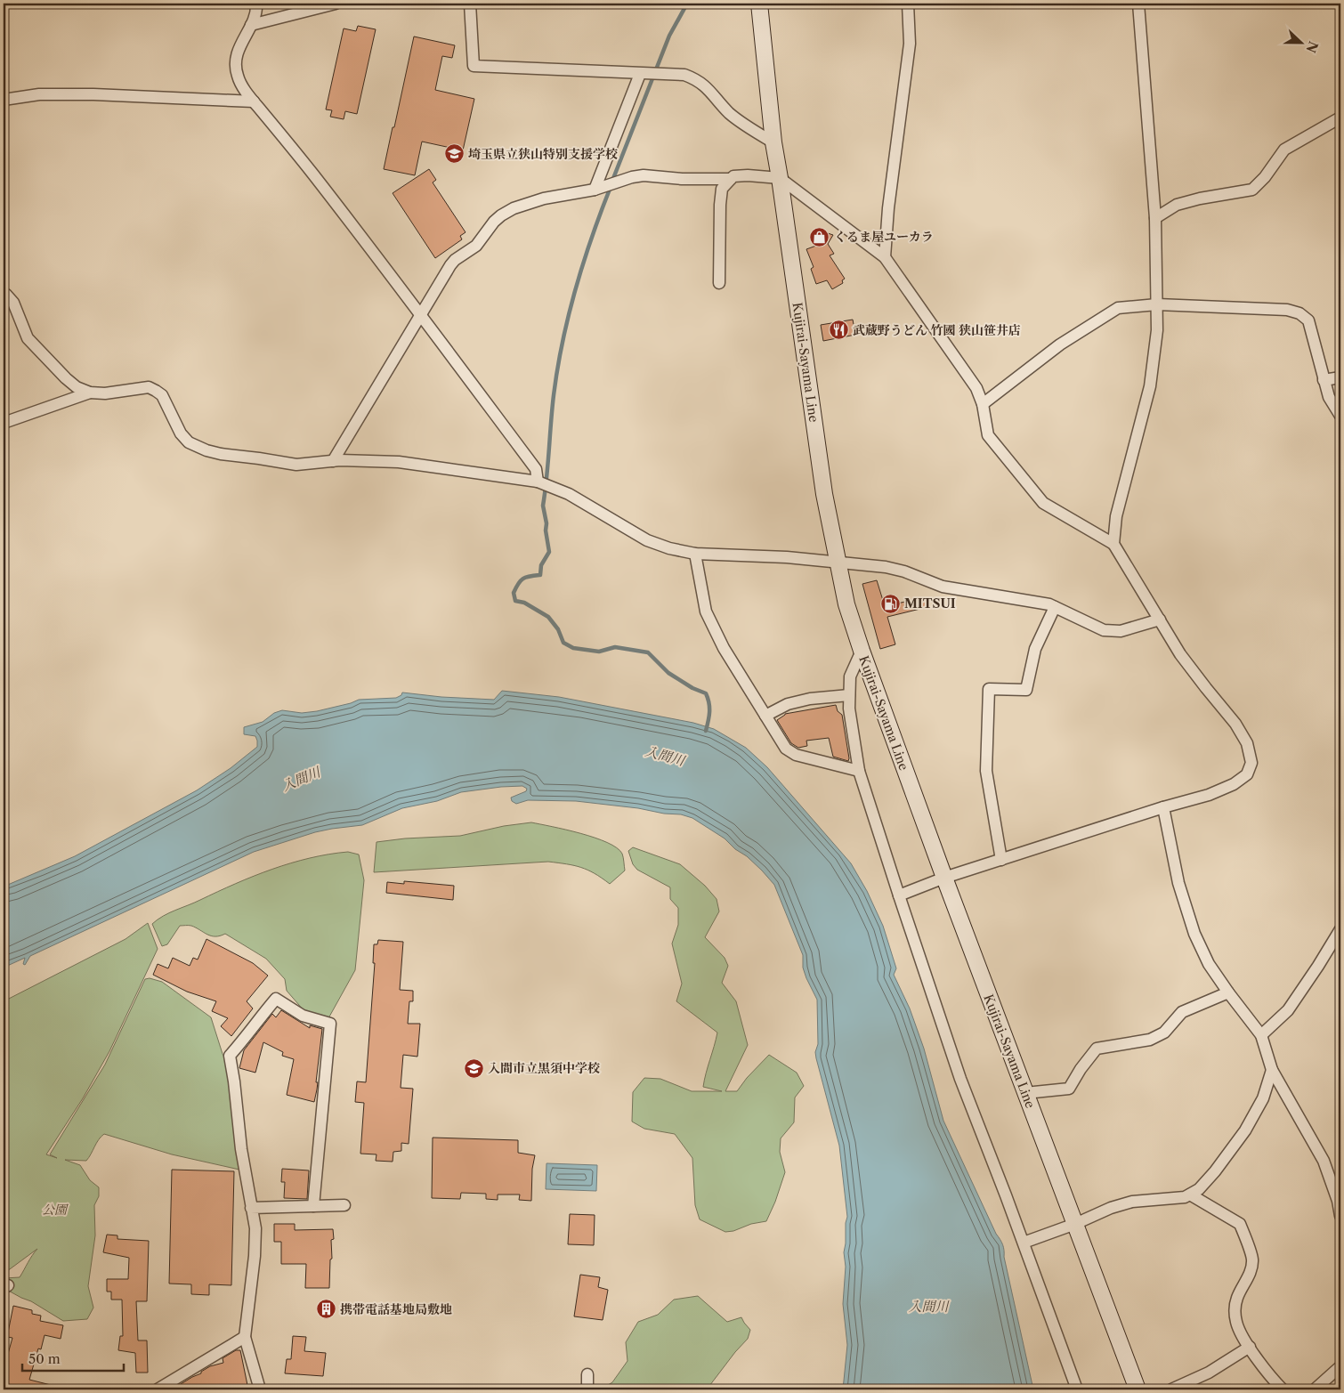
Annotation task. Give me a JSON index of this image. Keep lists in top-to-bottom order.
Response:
{
  "streets": {
    "main road": ["Kujirai-Sayama Line"]
  },
  "water": ["入間川"],
  "parks": ["公園"],
  "places": {
    "school or university": ["埼玉県立狭山特別支援学校", "入間市立黒須中学校"],
    "shop": ["くるま屋ユーカラ"],
    "restaurant": ["武蔵野うどん 竹國 狭山笹井店"],
    "fuel station": ["MITSUI"],
    "building": ["携帯電話基地局敷地"]
  },
  "scale_bar": "50 m",
  "north": "right"
}
